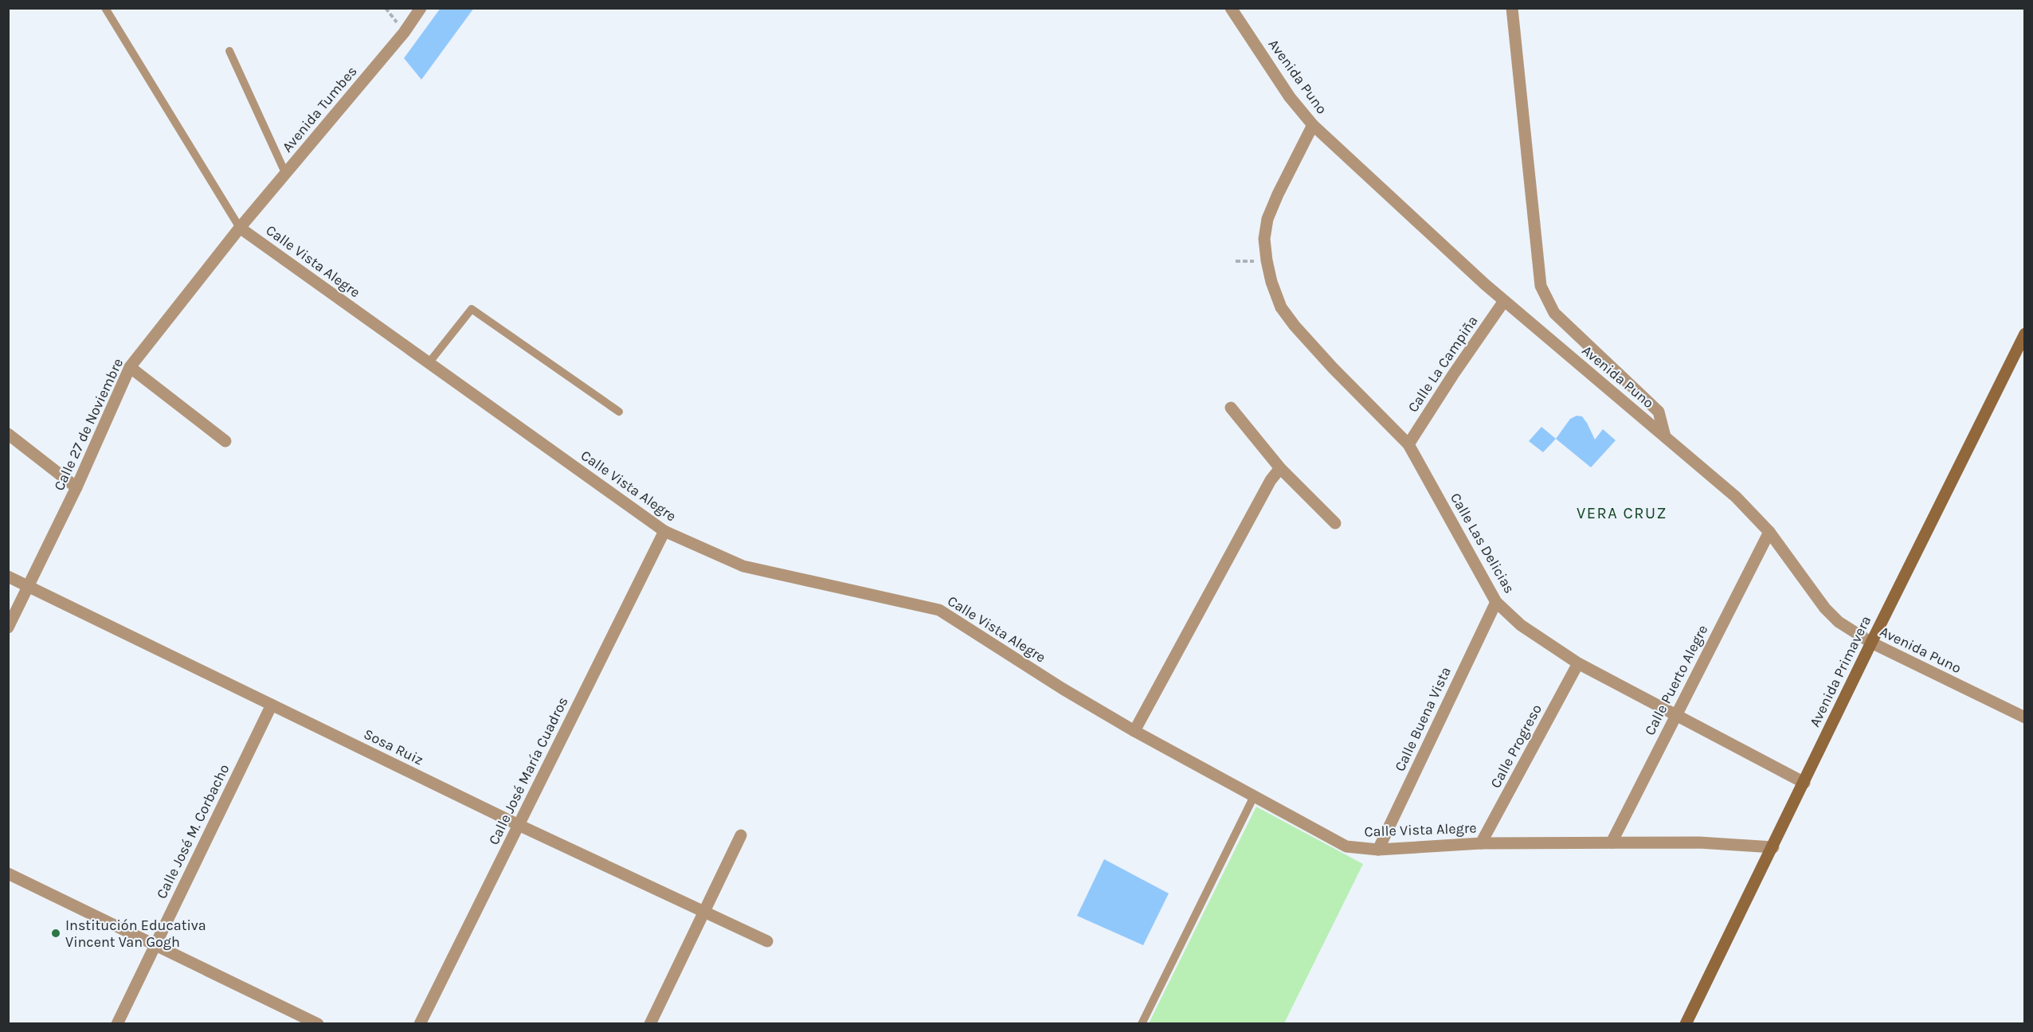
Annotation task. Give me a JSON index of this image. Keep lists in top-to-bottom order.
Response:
{
  "streets": {
    "main road": ["Avenida Primavera"],
    "street": [
      "Avenida Puno",
      "Avenida Tumbes",
      "Calle Vista Alegre",
      "Calle La Campiña",
      "Calle 27 de Noviembre",
      "Calle Las Delicias",
      "Calle Puerto Alegre",
      "Calle Buena Vista",
      "Calle Progreso",
      "Sosa Ruiz",
      "Calle José María Cuadros",
      "Calle José M. Corbacho"
    ]
  },
  "crossings": [
    ["Avenida Puno", "Calle La Campiña"],
    ["Avenida Puno", "Calle Las Delicias"],
    ["Avenida Puno", "Avenida Primavera"],
    ["Avenida Puno", "Calle Puerto Alegre"],
    ["Avenida Tumbes", "Calle Vista Alegre"],
    ["Avenida Tumbes", "Calle 27 de Noviembre"],
    ["Calle Vista Alegre", "Calle 27 de Noviembre"],
    ["Calle Vista Alegre", "Avenida Primavera"],
    ["Calle Vista Alegre", "Calle Puerto Alegre"],
    ["Calle Vista Alegre", "Calle Buena Vista"],
    ["Calle Vista Alegre", "Calle Progreso"],
    ["Calle Vista Alegre", "Calle José María Cuadros"],
    ["Calle La Campiña", "Calle Las Delicias"],
    ["Calle 27 de Noviembre", "Sosa Ruiz"],
    ["Calle Las Delicias", "Avenida Primavera"],
    ["Calle Las Delicias", "Calle Puerto Alegre"],
    ["Calle Las Delicias", "Calle Buena Vista"],
    ["Calle Las Delicias", "Calle Progreso"],
    ["Sosa Ruiz", "Calle José María Cuadros"],
    ["Sosa Ruiz", "Calle José M. Corbacho"]
  ],
  "districts": ["VERA CRUZ"],
  "places": ["Institución Educativa Vincent Van Gogh"]
}
